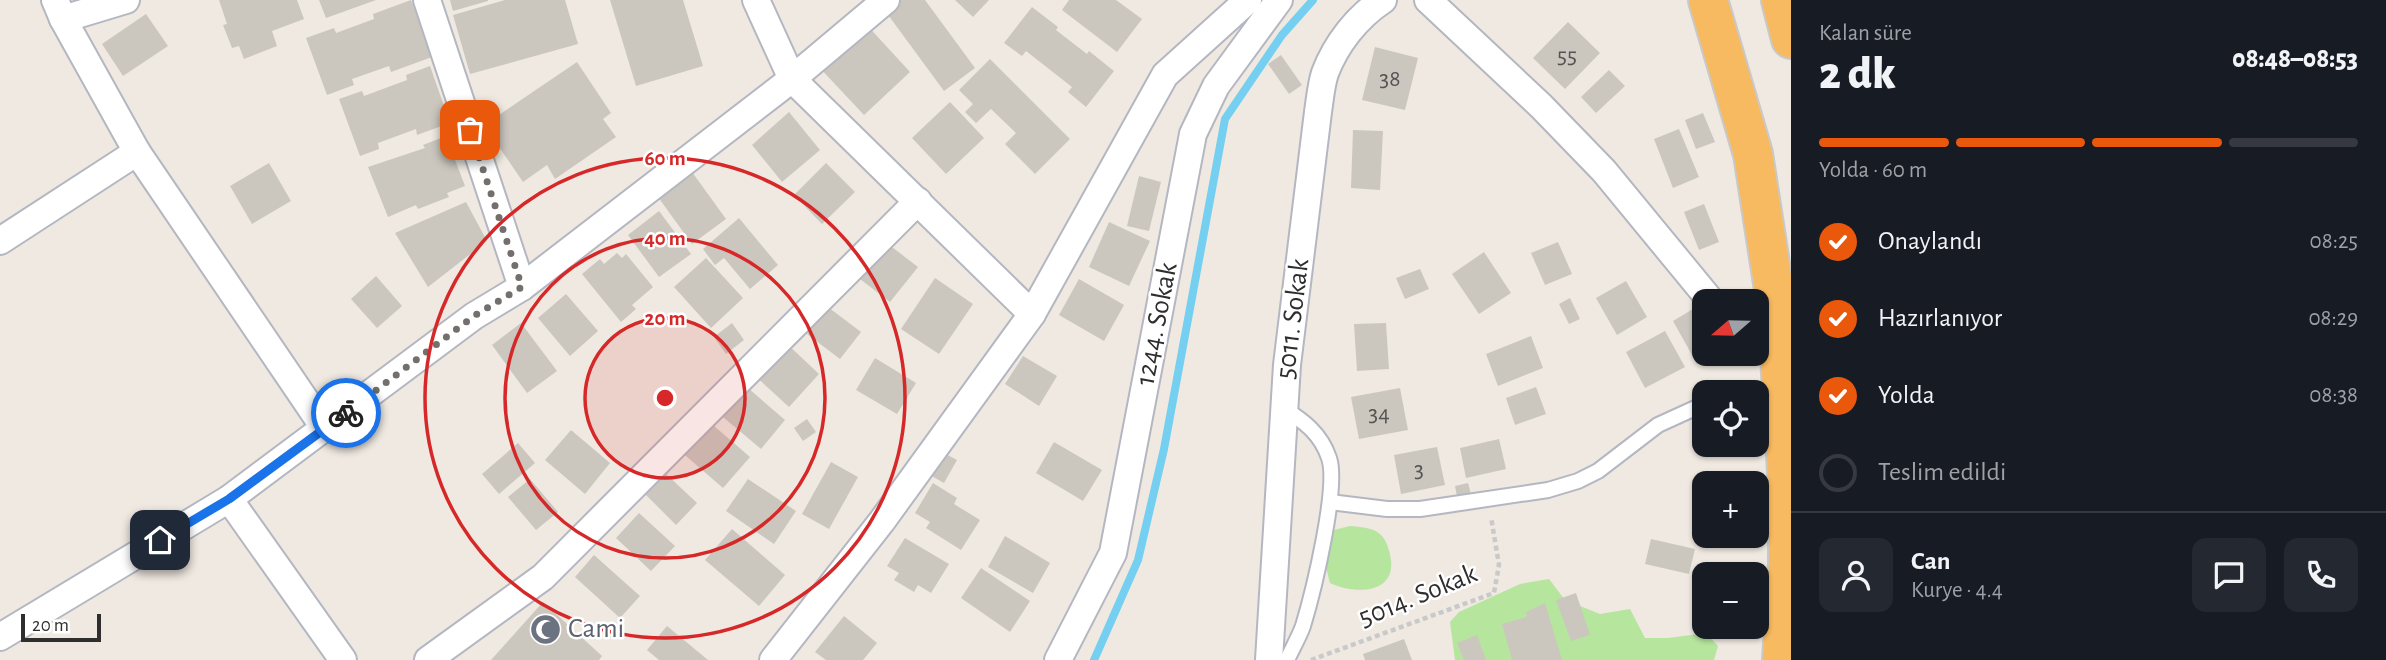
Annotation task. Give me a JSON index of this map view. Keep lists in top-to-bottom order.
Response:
{
  "streets": {
    "street": ["5011. Sokak", "1244. Sokak"],
    "path": ["5014. Sokak"]
  },
  "places": {
    "mosque": ["Cami"]
  },
  "house_numbers": [
    "55",
    "38",
    "34",
    "3"
  ],
  "scale_bar": "20 m",
  "north": "left",
  "page": {
    "heading": ["2 dk", "Kalan süre", "08:48–08:53"],
    "panel": ["Can", "Kurye · 4.4"],
    "bar": "Yolda · 60 m",
    "list": [
      ["Onaylandı", "08:25"],
      ["Hazırlanıyor", "08:29"],
      ["Yolda", "08:38"],
      "Teslim edildi"
    ],
    "map_buttons": ["+", "−"],
    "scale": "20 m"
  },
  "rings": ["60 m", "40 m", "20 m"]
}
